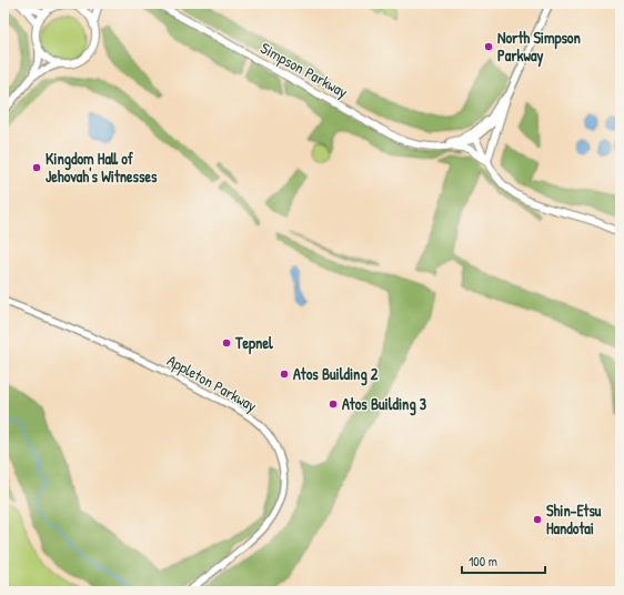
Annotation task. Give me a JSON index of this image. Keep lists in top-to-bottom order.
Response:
{
  "streets": {
    "main road": ["Simpson Parkway"],
    "street": ["Appleton Parkway"]
  },
  "places": [
    "North Simpson Parkway",
    "Kingdom Hall of Jehovah's Witnesses",
    "Tepnel",
    "Atos Building 2",
    "Atos Building 3",
    "Shin-Etsu Handotai"
  ],
  "scale_bar": "100 m"
}
